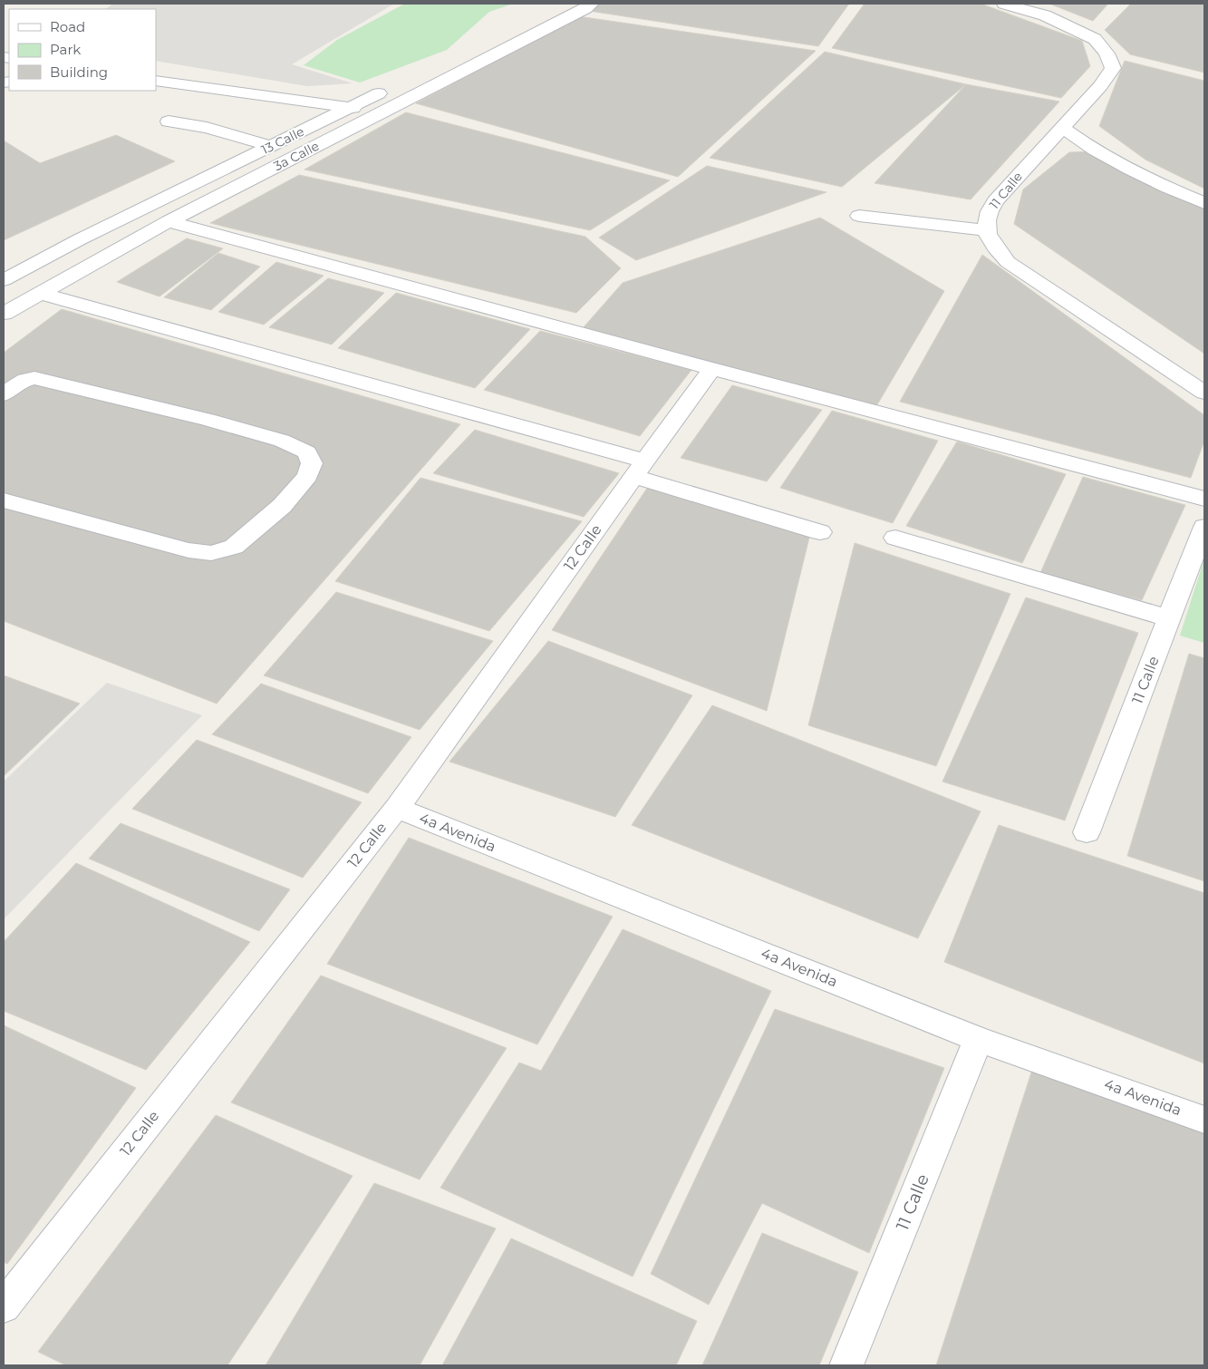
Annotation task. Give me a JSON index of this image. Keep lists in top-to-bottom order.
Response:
{
  "streets": {
    "street": [
      "13 Calle",
      "3a Calle",
      "11 Calle",
      "12 Calle",
      "4a Avenida"
    ]
  },
  "crossings": [
    ["11 Calle", "4a Avenida"],
    ["12 Calle", "4a Avenida"]
  ],
  "legend": ["Road", "Park", "Building"]
}
